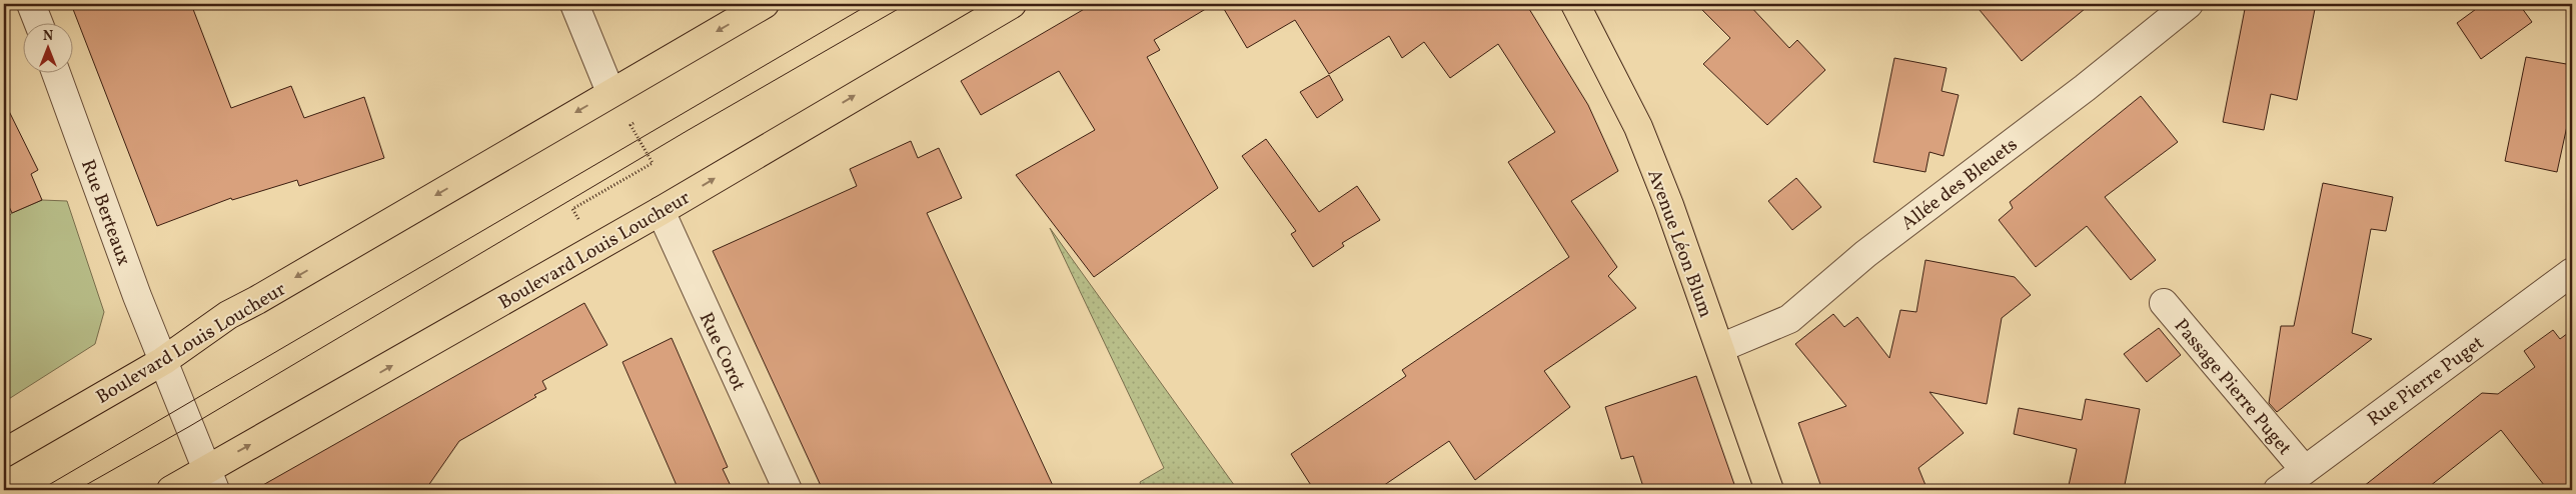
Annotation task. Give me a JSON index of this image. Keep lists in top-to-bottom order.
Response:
{
  "streets": {
    "main road": ["Avenue Léon Blum", "Boulevard Louis Loucheur"],
    "street": [
      "Allée des Bleuets",
      "Rue Berteaux",
      "Rue Corot",
      "Rue Pierre Puget",
      "Passage Pierre Puget"
    ]
  },
  "crossings": [
    ["Allée des Bleuets", "Avenue Léon Blum"],
    ["Rue Berteaux", "Boulevard Louis Loucheur"],
    ["Boulevard Louis Loucheur", "Rue Corot"],
    ["Rue Pierre Puget", "Passage Pierre Puget"]
  ],
  "north": "top"
}
